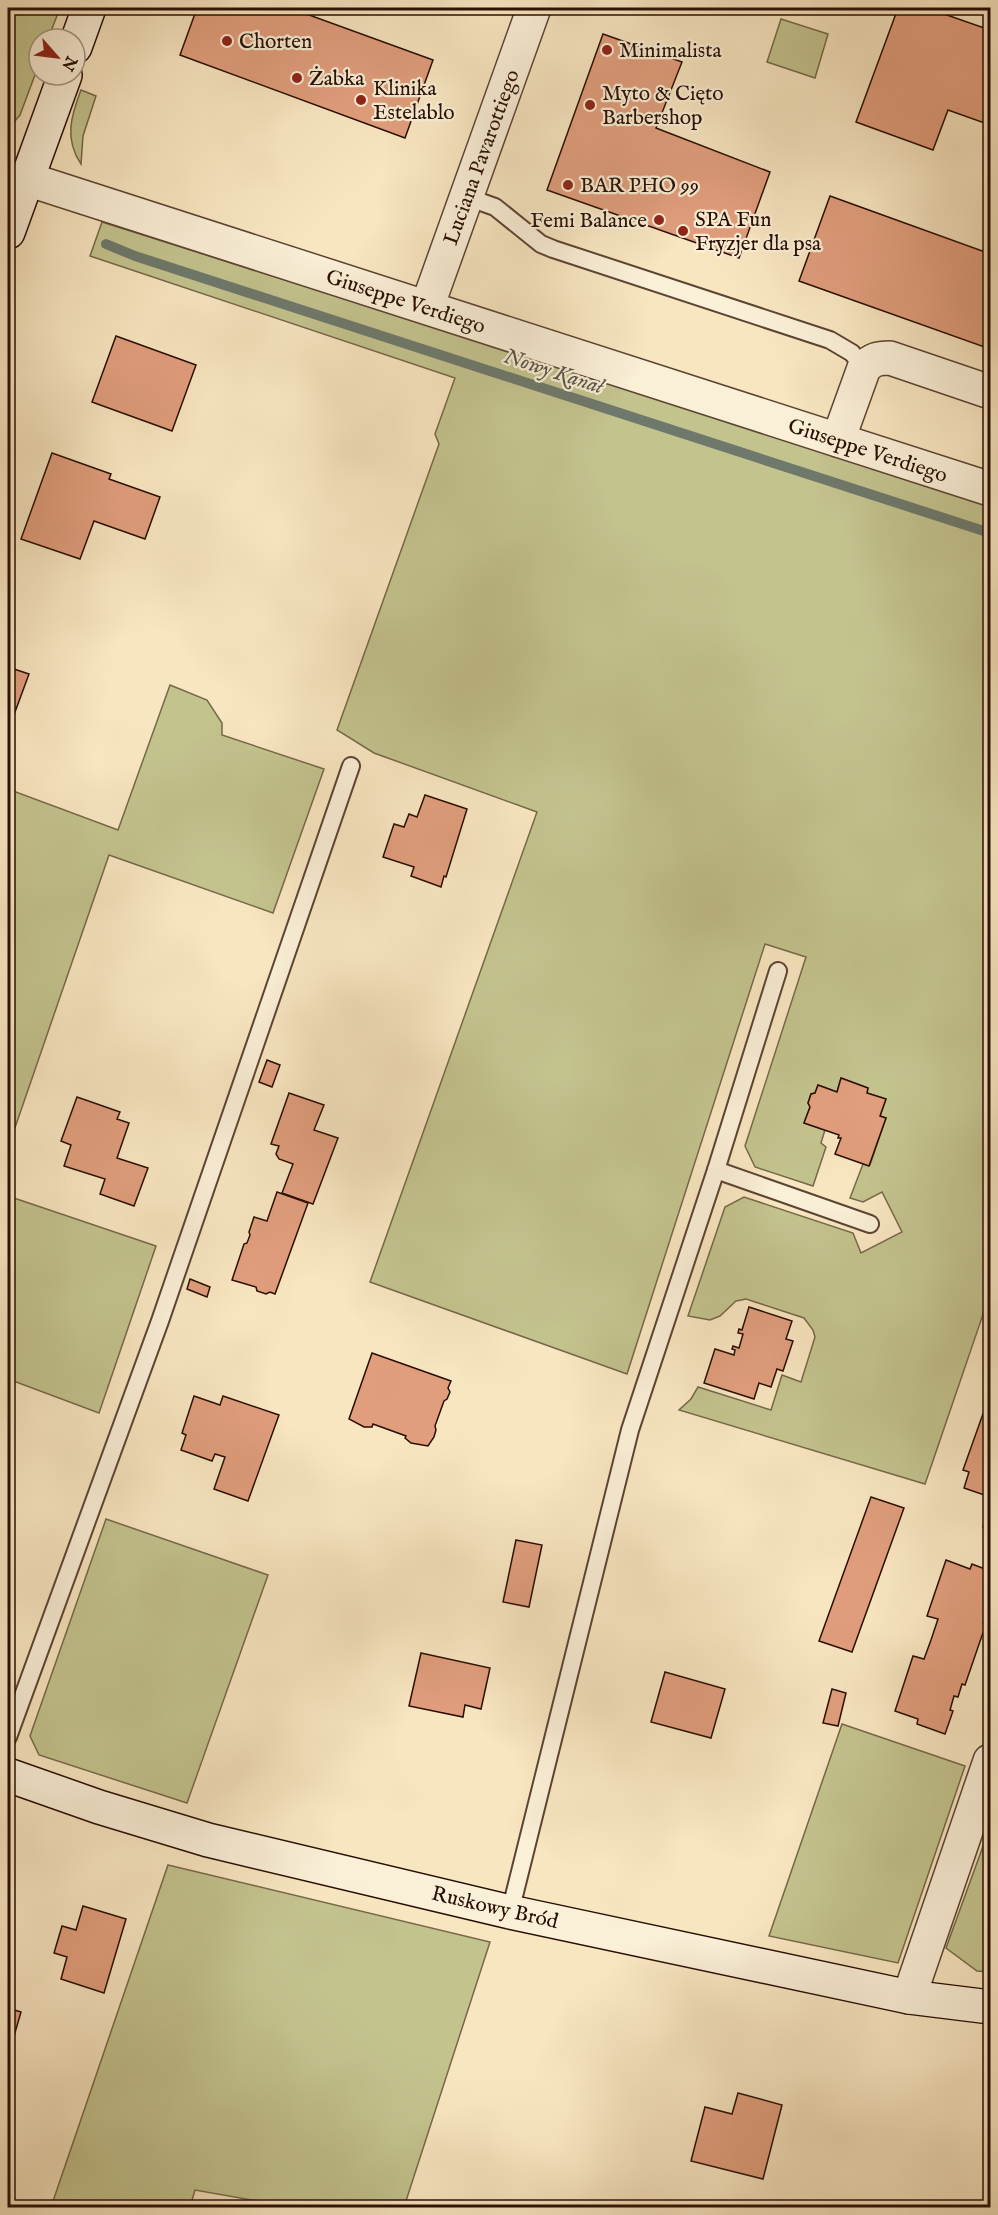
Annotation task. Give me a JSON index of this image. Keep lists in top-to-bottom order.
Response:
{
  "streets": {
    "street": ["Luciana Pavarottiego", "Giuseppe Verdiego", "Ruskowy Bród"]
  },
  "crossings": [
    ["Luciana Pavarottiego", "Giuseppe Verdiego"]
  ],
  "water": ["Nowy Kanał"],
  "places": [
    "Chorten",
    "Minimalista",
    "Żabka",
    "Klinika Estelablo",
    "Myto & Cięto Barbershop",
    "BAR PHO 99",
    "Femi Balance",
    "SPA Fun Fryzjer dla psa"
  ],
  "north": "bottom right"
}
